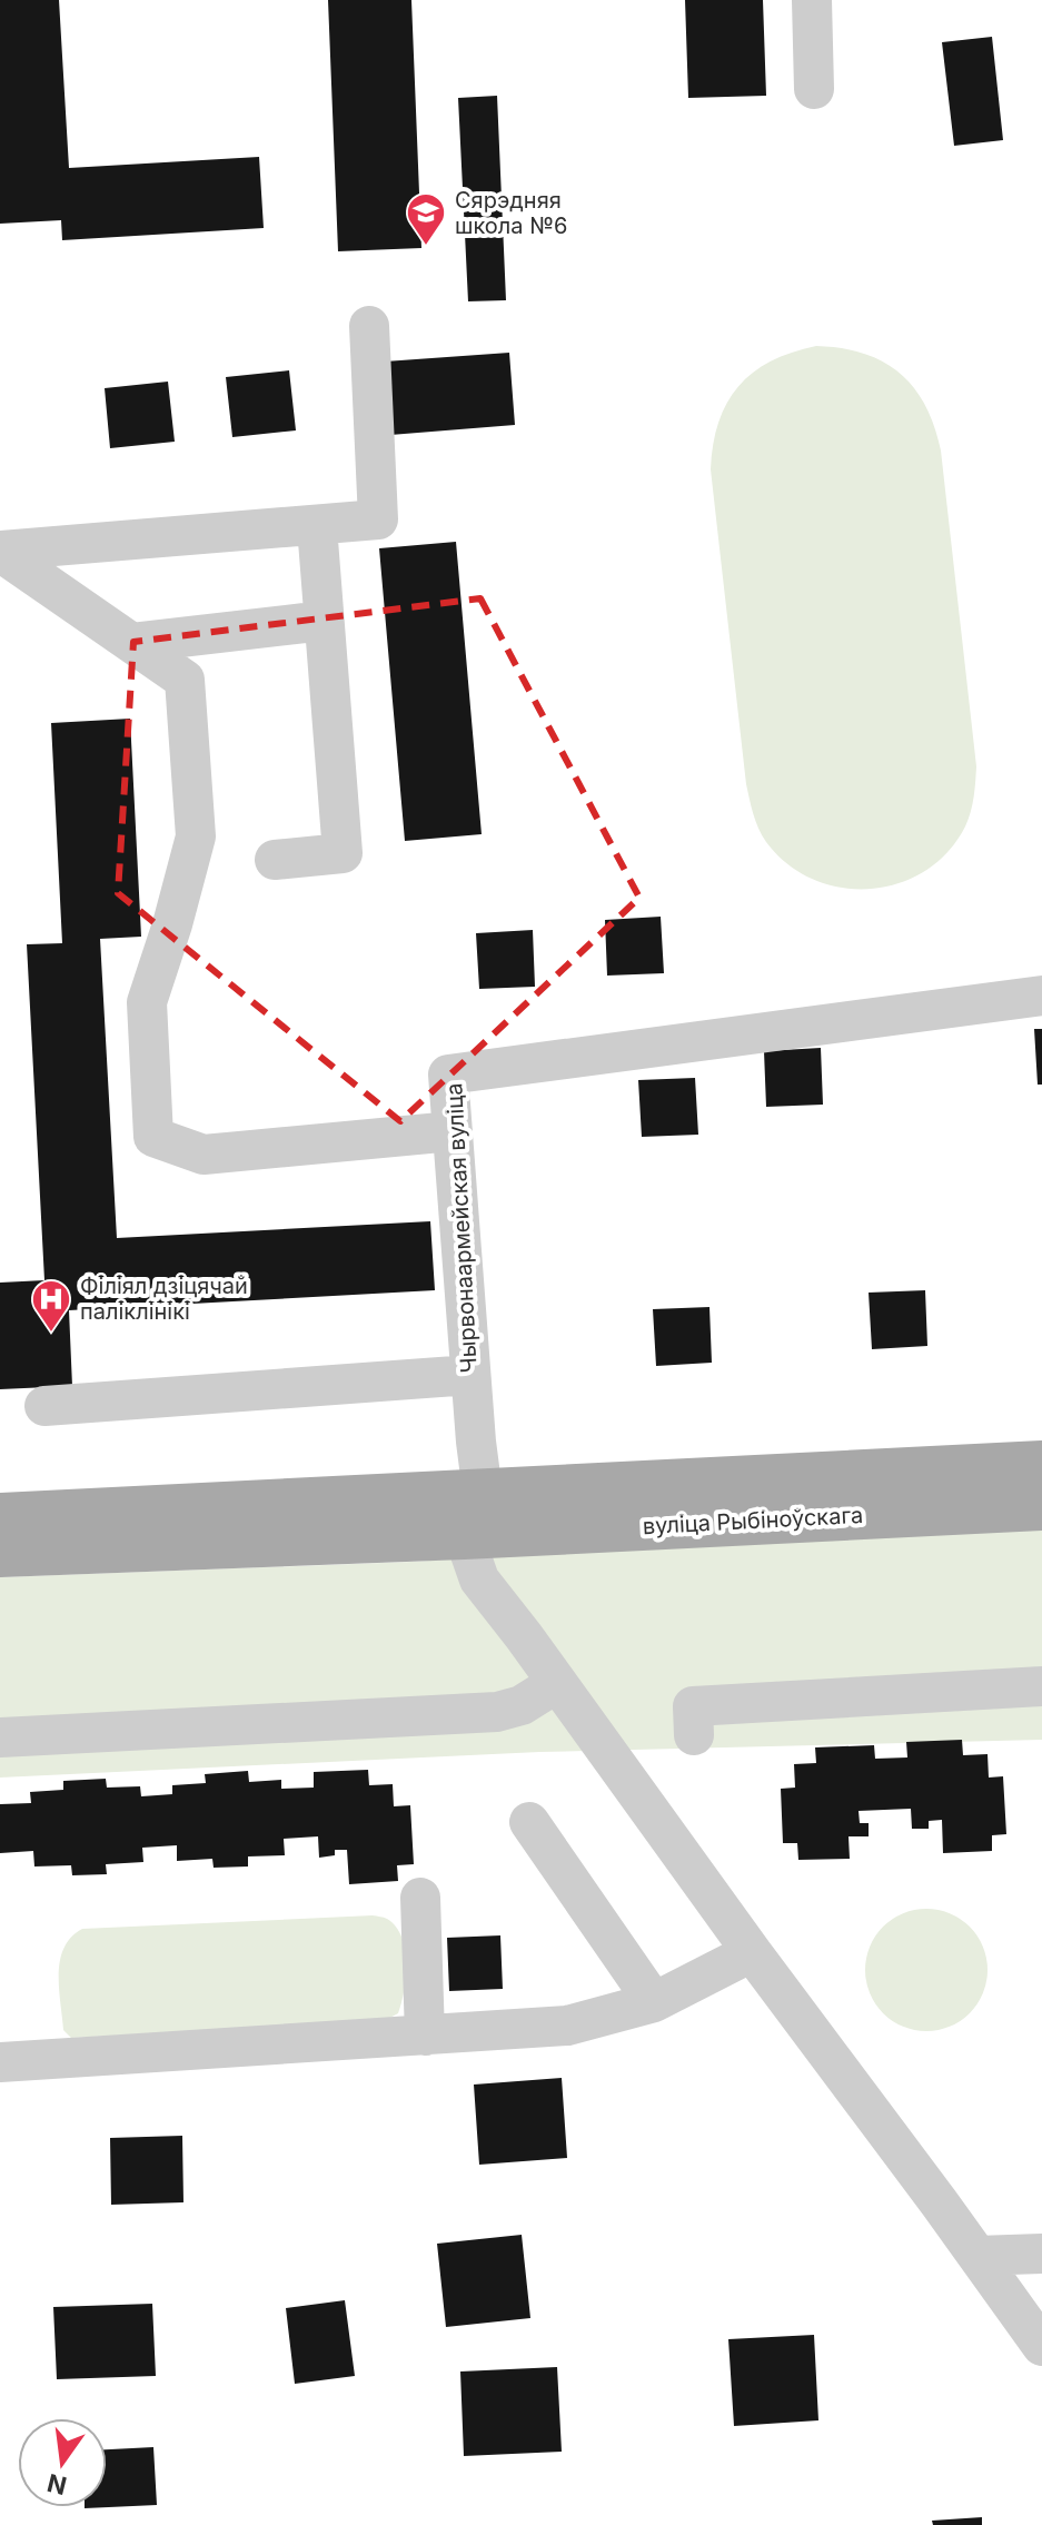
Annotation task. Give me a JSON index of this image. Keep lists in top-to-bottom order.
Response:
{
  "streets": {
    "main road": ["вуліца Рыбіноўскага"],
    "street": ["Чырвонаармейская вуліца"]
  },
  "crossings": [
    ["Чырвонаармейская вуліца", "вуліца Рыбіноўскага"]
  ],
  "places": {
    "school or university": ["Сярэдняя школа №6"],
    "hospital": ["Філіял дзіцячай паліклінікі"]
  },
  "north": "bottom"
}
